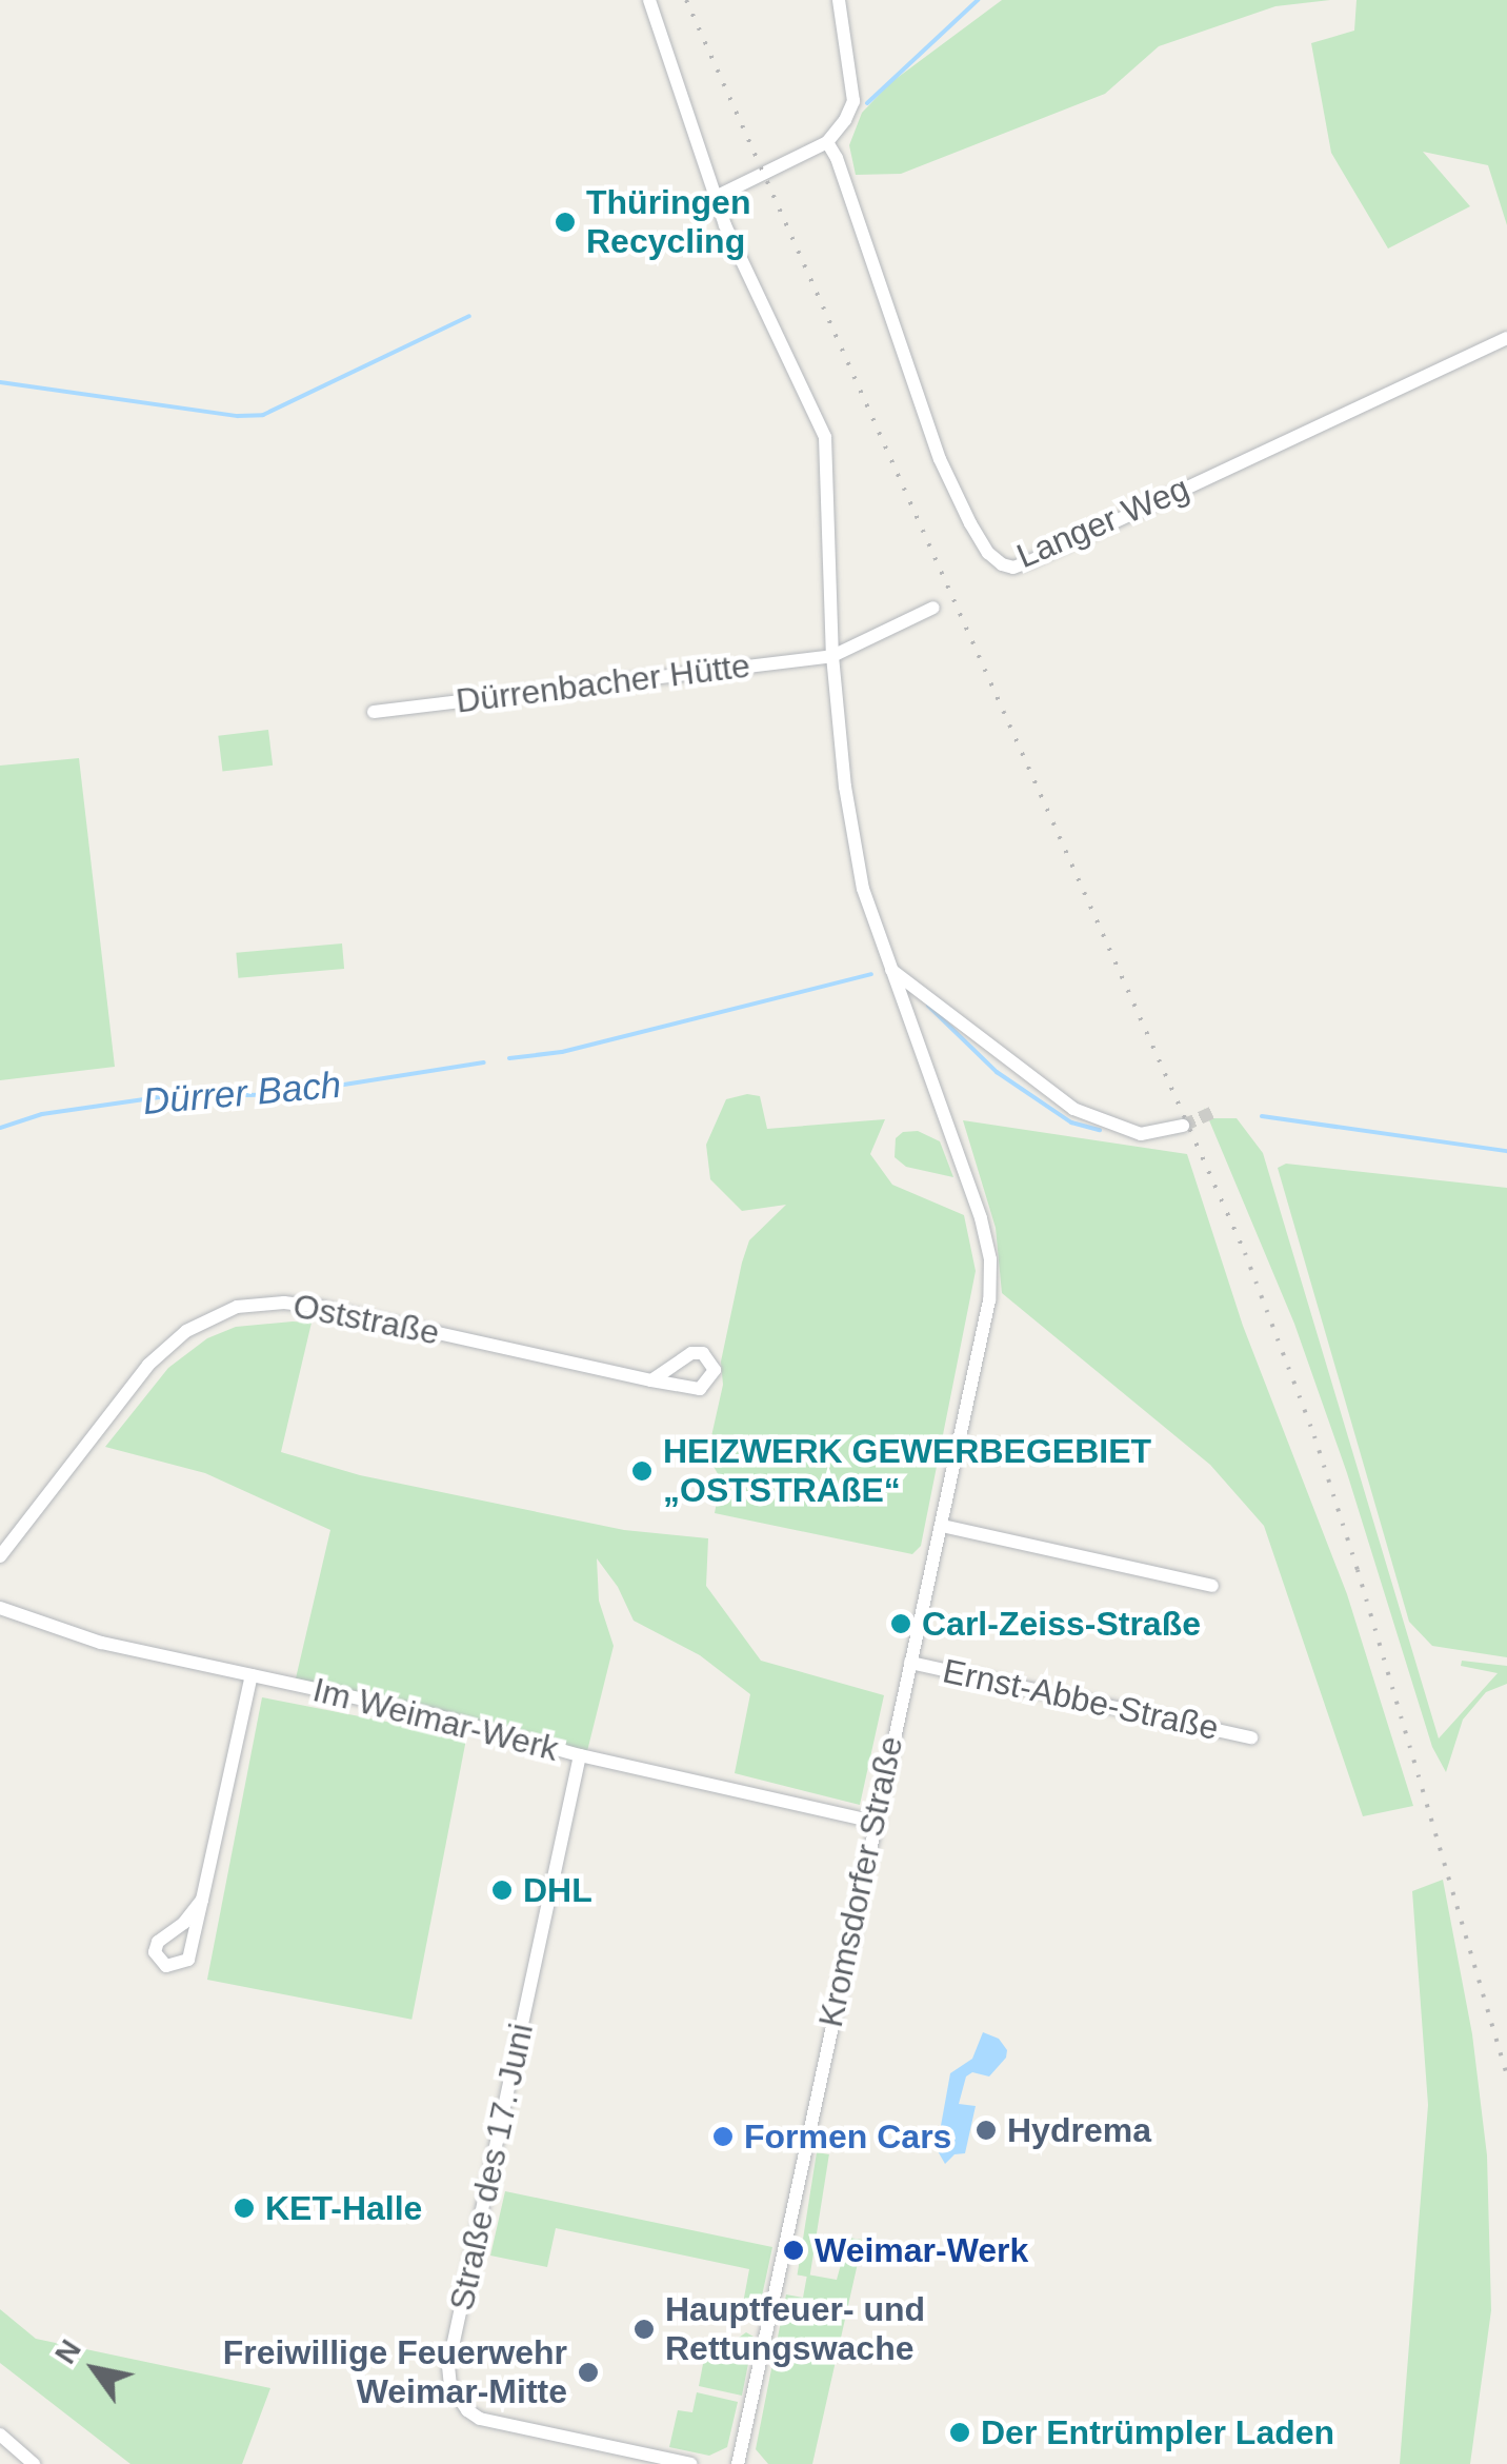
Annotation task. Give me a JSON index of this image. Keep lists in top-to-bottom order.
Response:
{
  "streets": {
    "street": [
      "Langer Weg",
      "Dürrenbacher Hütte",
      "Oststraße",
      "Ernst-Abbe-Straße",
      "Im Weimar-Werk",
      "Kromsdorfer Straße",
      "Straße des 17. Juni"
    ]
  },
  "crossings": [
    ["Ernst-Abbe-Straße", "Kromsdorfer Straße"],
    ["Im Weimar-Werk", "Kromsdorfer Straße"],
    ["Im Weimar-Werk", "Straße des 17. Juni"]
  ],
  "water": ["Dürrer Bach"],
  "places": [
    "Thüringen Recycling",
    "HEIZWERK GEWERBEGEBIET „OSTSTRAßE“",
    "Carl-Zeiss-Straße",
    "DHL",
    "Hydrema",
    "Formen Cars",
    "KET-Halle",
    "Weimar-Werk",
    "Hauptfeuer- und Rettungswache",
    "Freiwillige Feuerwehr Weimar-Mitte",
    "Der Entrümpler Laden"
  ],
  "north": "top left"
}
